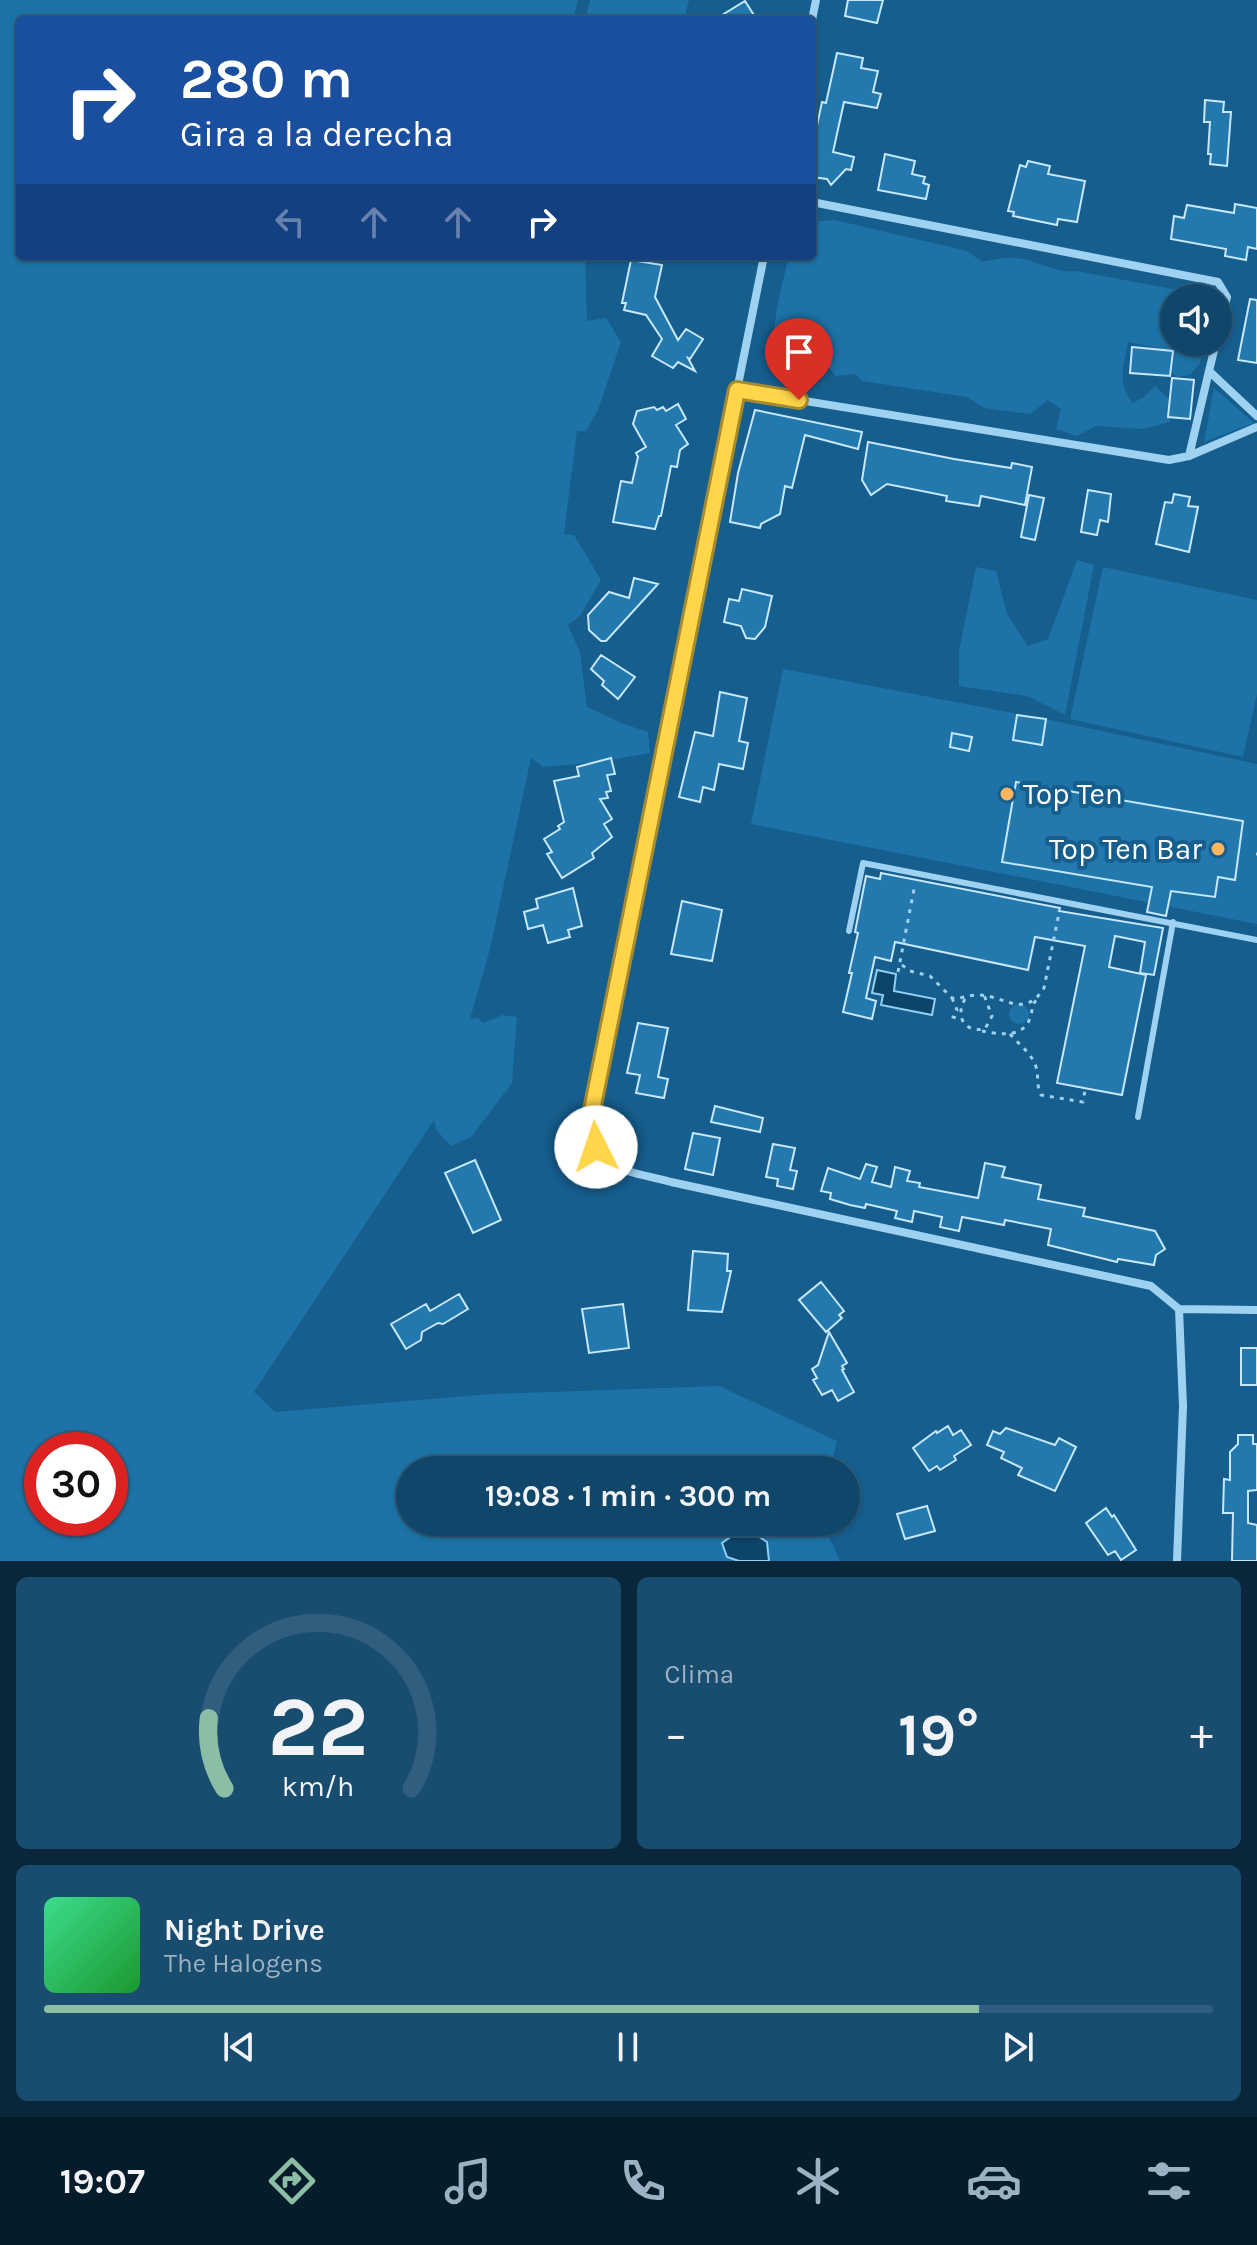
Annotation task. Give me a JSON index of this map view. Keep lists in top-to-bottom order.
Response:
{
  "places": ["Top Ten", "Top Ten Bar"],
  "page": {
    "turn": ["280 m", "Gira a la derecha"],
    "limit": "30",
    "trip": "19:08 · 1 min · 300 m",
    "tile": "Clima",
    "heat": ["−", "19°", "+"],
    "song": ["Night Drive", "The Halogens"],
    "tabs": "19:07",
    "gauge": ["22", "km/h"]
  }
}
